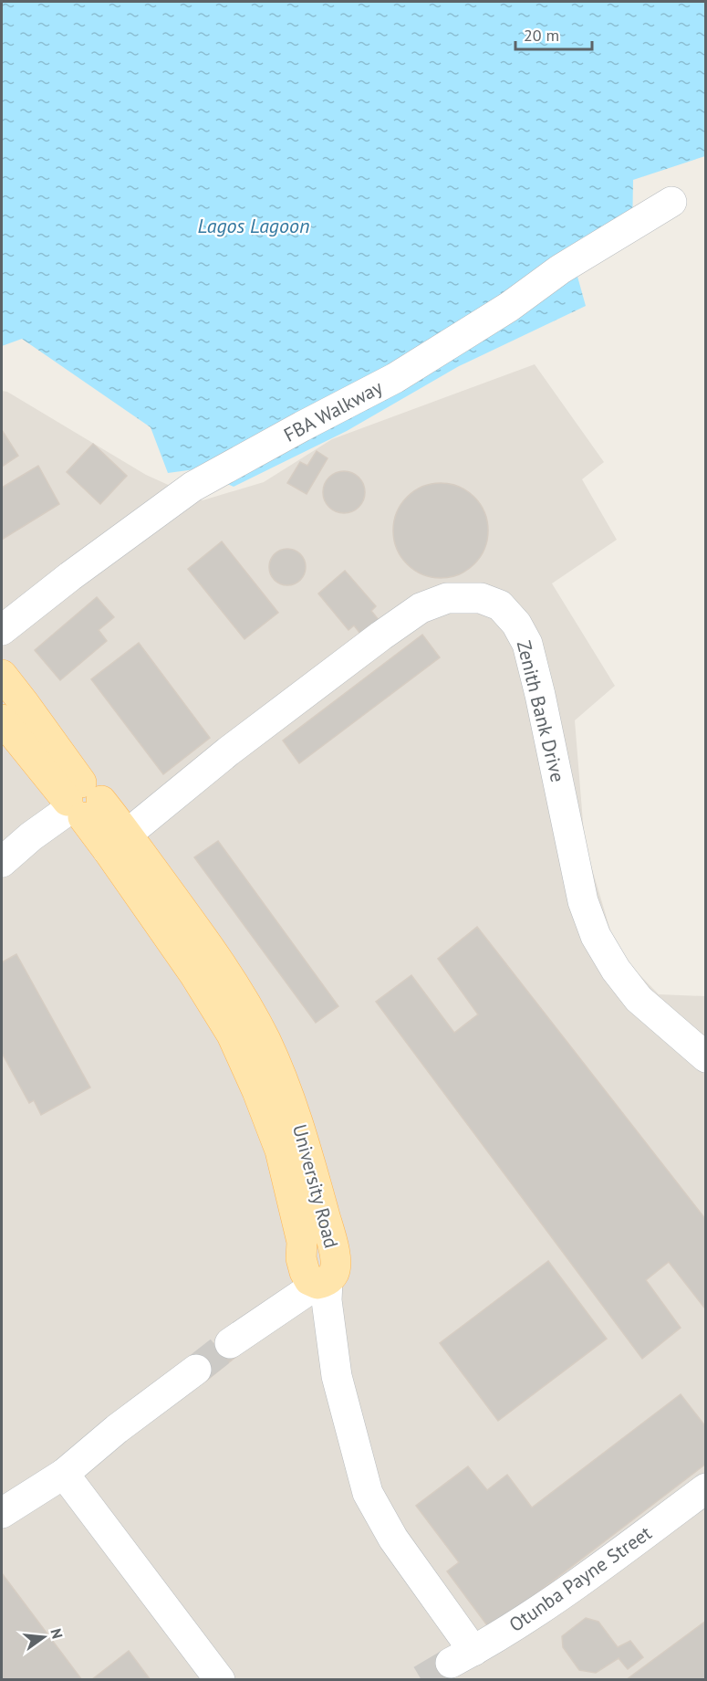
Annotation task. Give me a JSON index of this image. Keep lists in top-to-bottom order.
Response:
{
  "streets": {
    "main road": ["University Road"],
    "street": ["FBA Walkway", "Zenith Bank Drive", "Otunba Payne Street"]
  },
  "crossings": [
    ["Zenith Bank Drive", "University Road"],
    ["University Road", "Otunba Payne Street"]
  ],
  "water": ["Lagos Lagoon"],
  "scale_bar": "20 m",
  "north": "right"
}
